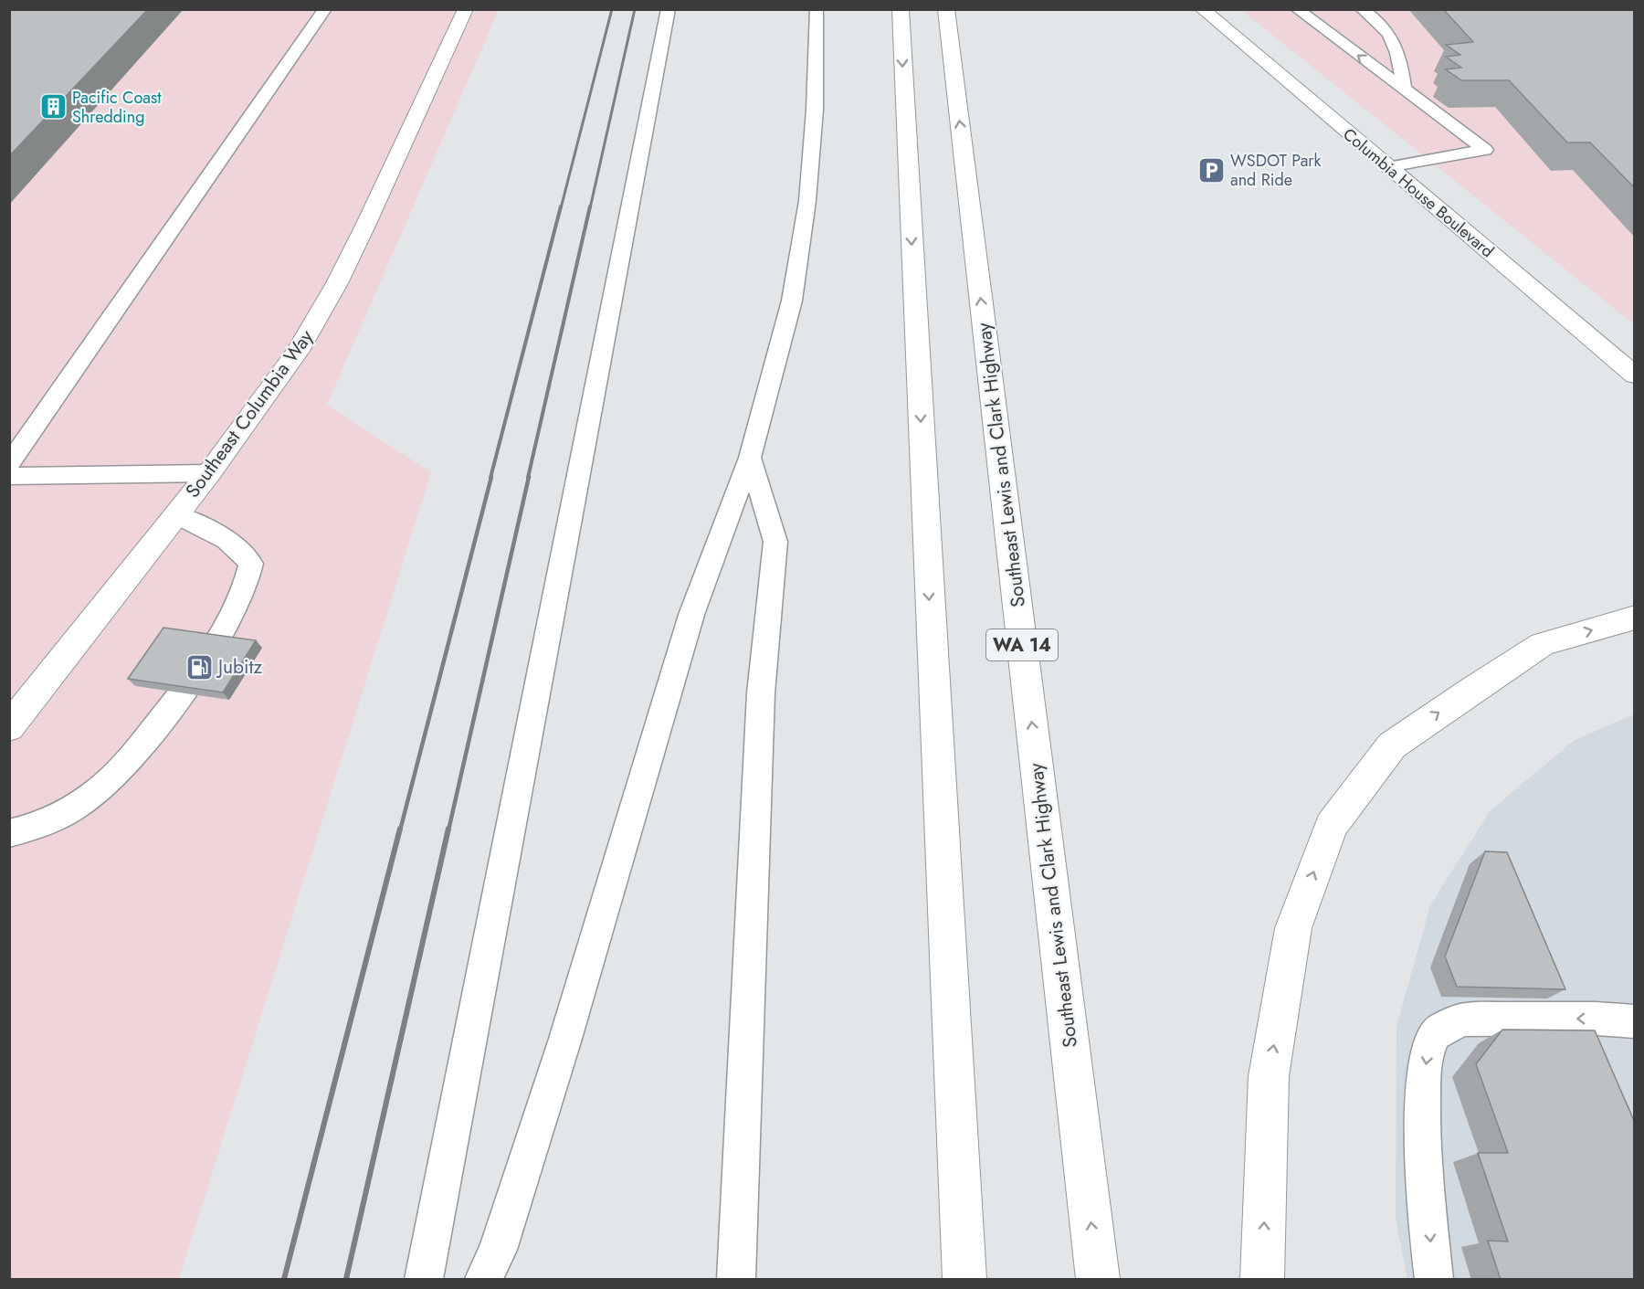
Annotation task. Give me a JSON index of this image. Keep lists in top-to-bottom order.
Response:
{
  "streets": {
    "main road": [
      "Columbia House Boulevard",
      "Southeast Columbia Way",
      "Southeast Lewis and Clark Highway",
      "WA 14"
    ]
  },
  "places": {
    "building": ["Pacific Coast Shredding"],
    "parking": ["WSDOT Park and Ride"],
    "fuel station": ["Jubitz"]
  }
}
